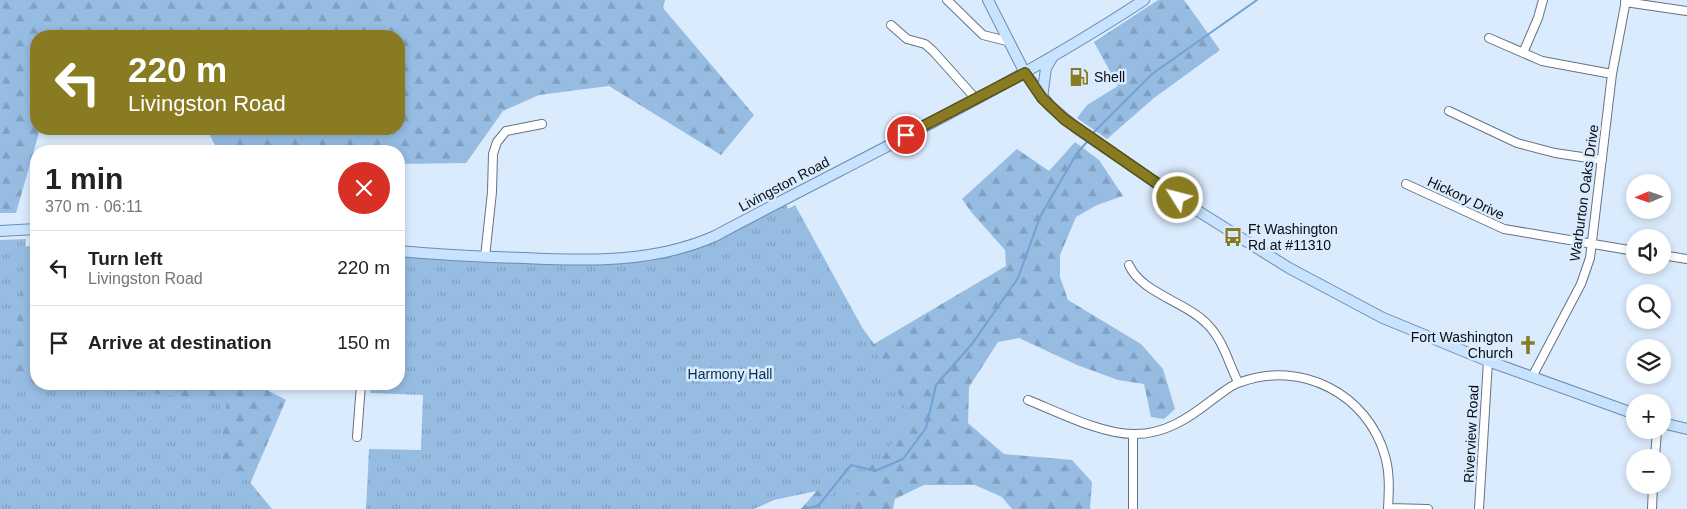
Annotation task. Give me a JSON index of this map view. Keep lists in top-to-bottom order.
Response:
{
  "streets": {
    "main road": ["Livingston Road"],
    "street": ["Warburton Oaks Drive", "Hickory Drive", "Riverview Road"]
  },
  "crossings": [
    ["Warburton Oaks Drive", "Hickory Drive"]
  ],
  "parks": ["Harmony Hall"],
  "places": {
    "fuel station": ["Shell"],
    "bus stop": ["Ft Washington Rd at #11310"],
    "church": ["Fort Washington Church"]
  },
  "north": "left",
  "page": {
    "turn": ["220 m", "Livingston Road"],
    "heading": ["1 min", "370 m · 06:11"],
    "map_buttons": ["+", "−"],
    "list": [
      {
        "name": "Turn left",
        "note": "Livingston Road",
        "value": "220 m"
      },
      {
        "name": "Arrive at destination",
        "value": "150 m"
      }
    ]
  }
}
